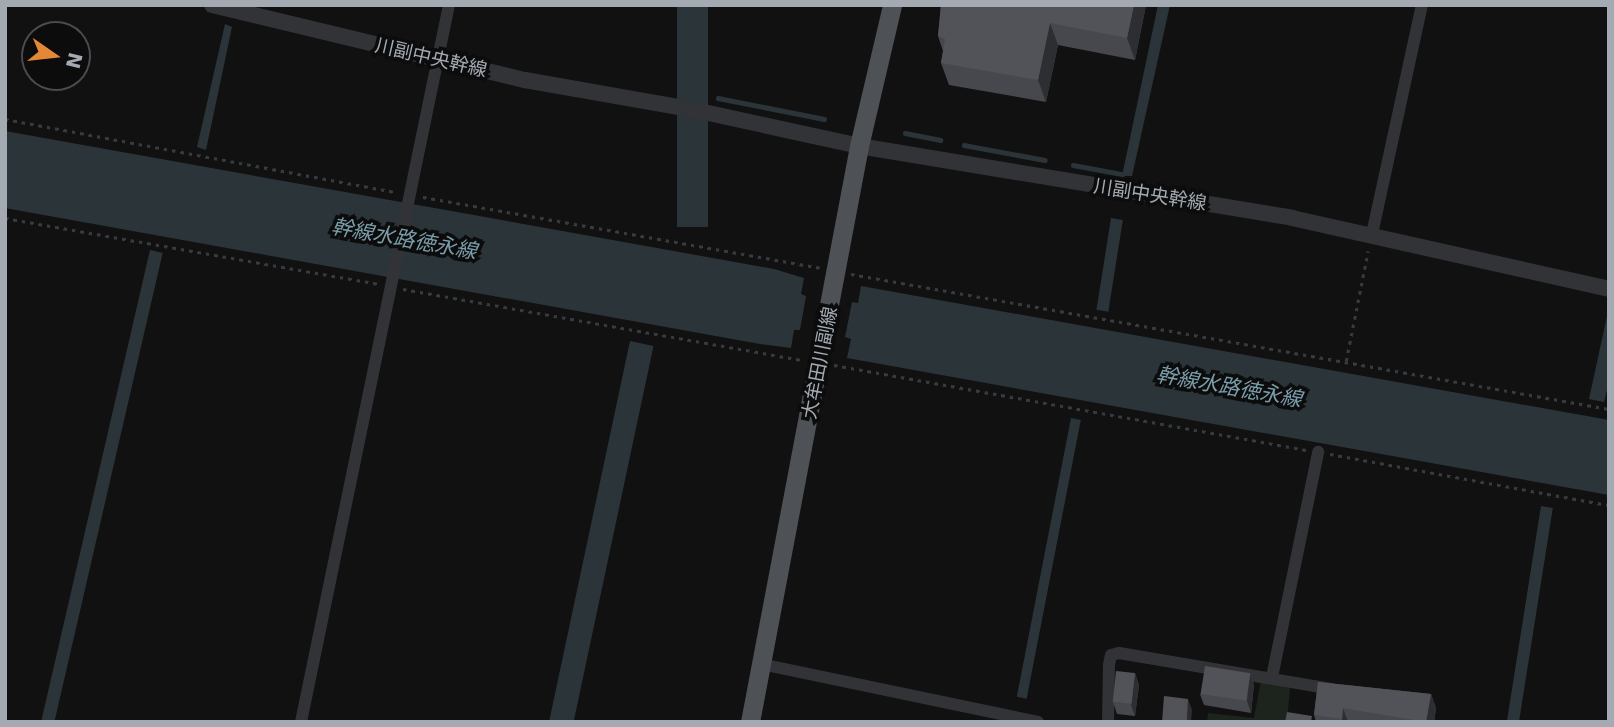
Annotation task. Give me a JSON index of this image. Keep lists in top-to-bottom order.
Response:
{
  "streets": {
    "main road": ["大牟田川副線"],
    "street": ["川副中央幹線"]
  },
  "crossings": [
    ["川副中央幹線", "大牟田川副線"]
  ],
  "water": ["幹線水路徳永線"],
  "north": "right"
}
